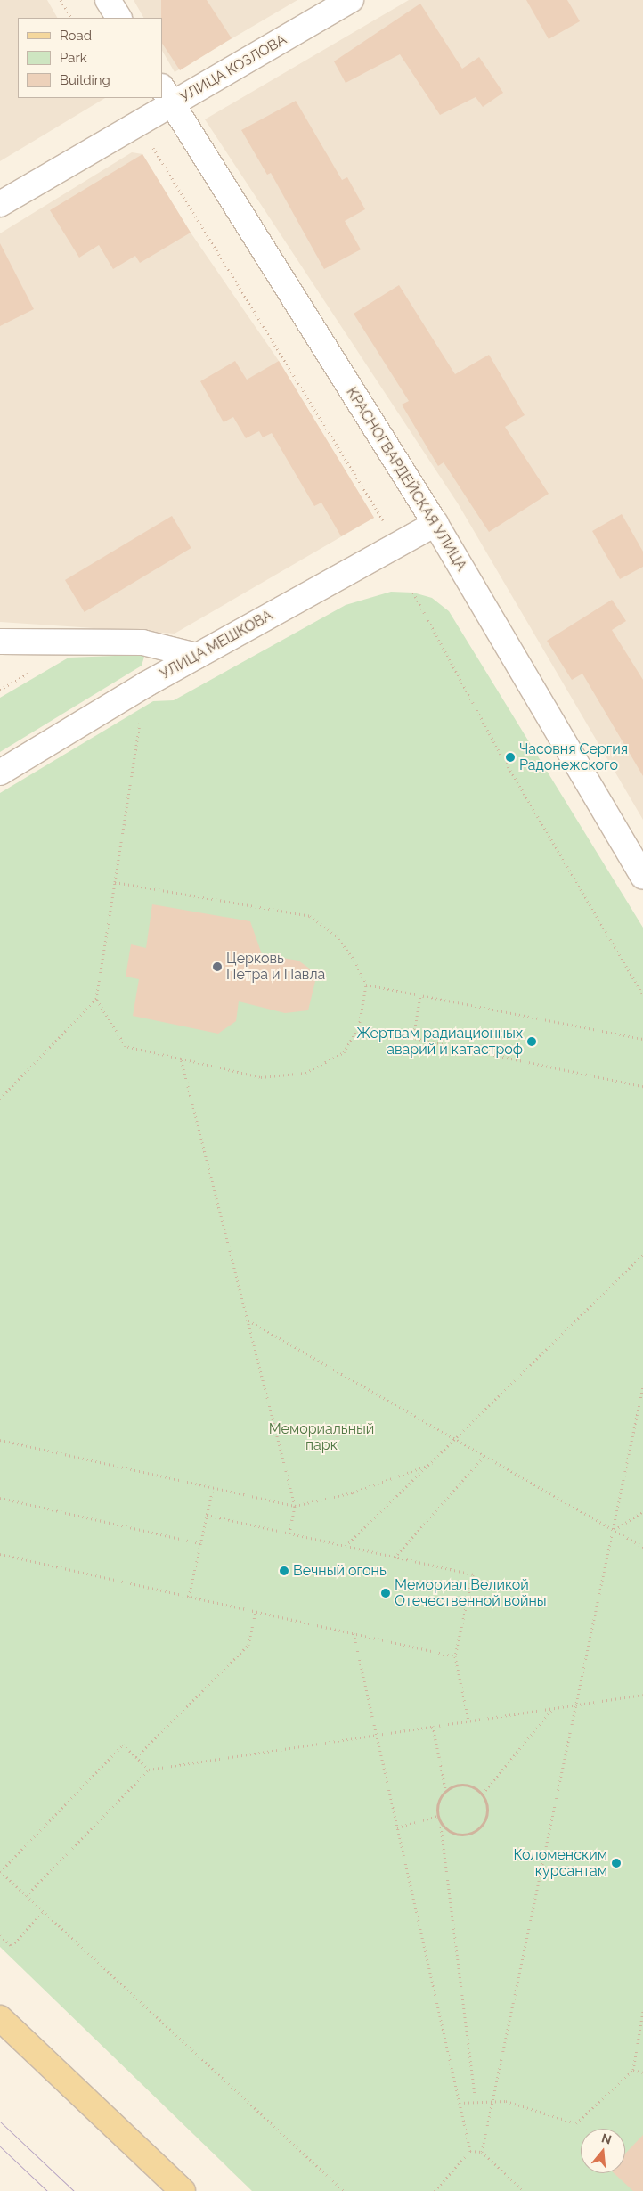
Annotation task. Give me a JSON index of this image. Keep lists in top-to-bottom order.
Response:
{
  "streets": {
    "street": ["УЛИЦА КОЗЛОВА", "КРАСНОГВАРДЕЙСКАЯ УЛИЦА", "УЛИЦА МЕШКОВА"]
  },
  "crossings": [
    ["УЛИЦА КОЗЛОВА", "КРАСНОГВАРДЕЙСКАЯ УЛИЦА"],
    ["КРАСНОГВАРДЕЙСКАЯ УЛИЦА", "УЛИЦА МЕШКОВА"]
  ],
  "parks": ["Мемориальный парк"],
  "places": [
    "Часовня Сергия Радонежского",
    "Церковь Петра и Павла",
    "Жертвам радиационных аварий и катастроф",
    "Вечный огонь",
    "Мемориал Великой Отечественной войны",
    "Коломенским курсантам"
  ],
  "legend": ["Road", "Park", "Building"],
  "north": "top"
}
